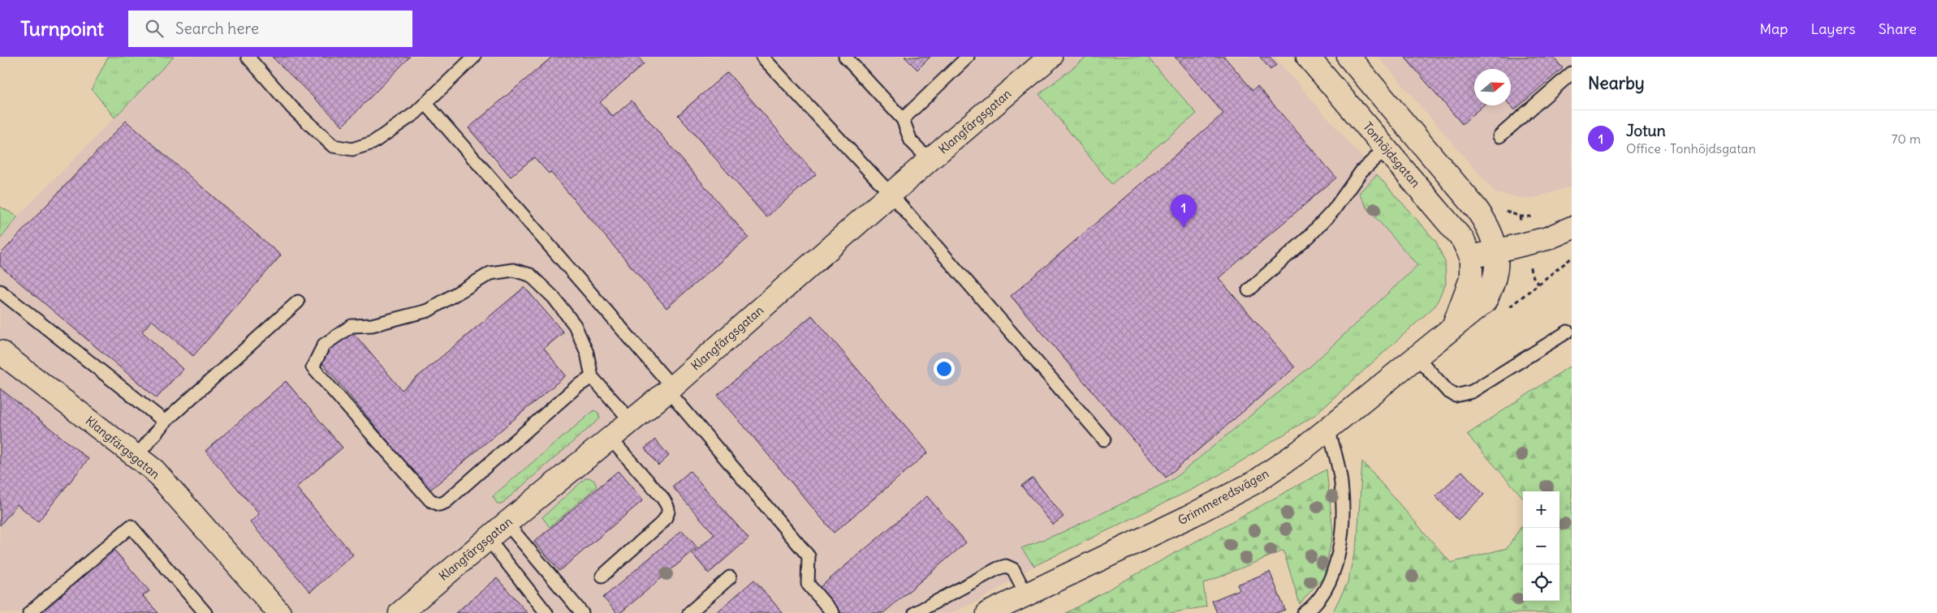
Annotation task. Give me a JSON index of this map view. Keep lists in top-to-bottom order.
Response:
{
  "streets": {
    "street": ["Klangfärgsgatan", "Tonhöjdsgatan", "Grimmeredsvägen"]
  },
  "north": "right",
  "page": {
    "header": "Turnpoint",
    "search": "Search here",
    "nav": ["Map", "Layers", "Share"],
    "heading": "Nearby",
    "list": [
      {
        "mark": "1",
        "name": "Jotun",
        "note": "Office · Tonhöjdsgatan",
        "value": "70 m"
      }
    ],
    "pins": "1",
    "map_buttons": ["+", "−"]
  }
}
